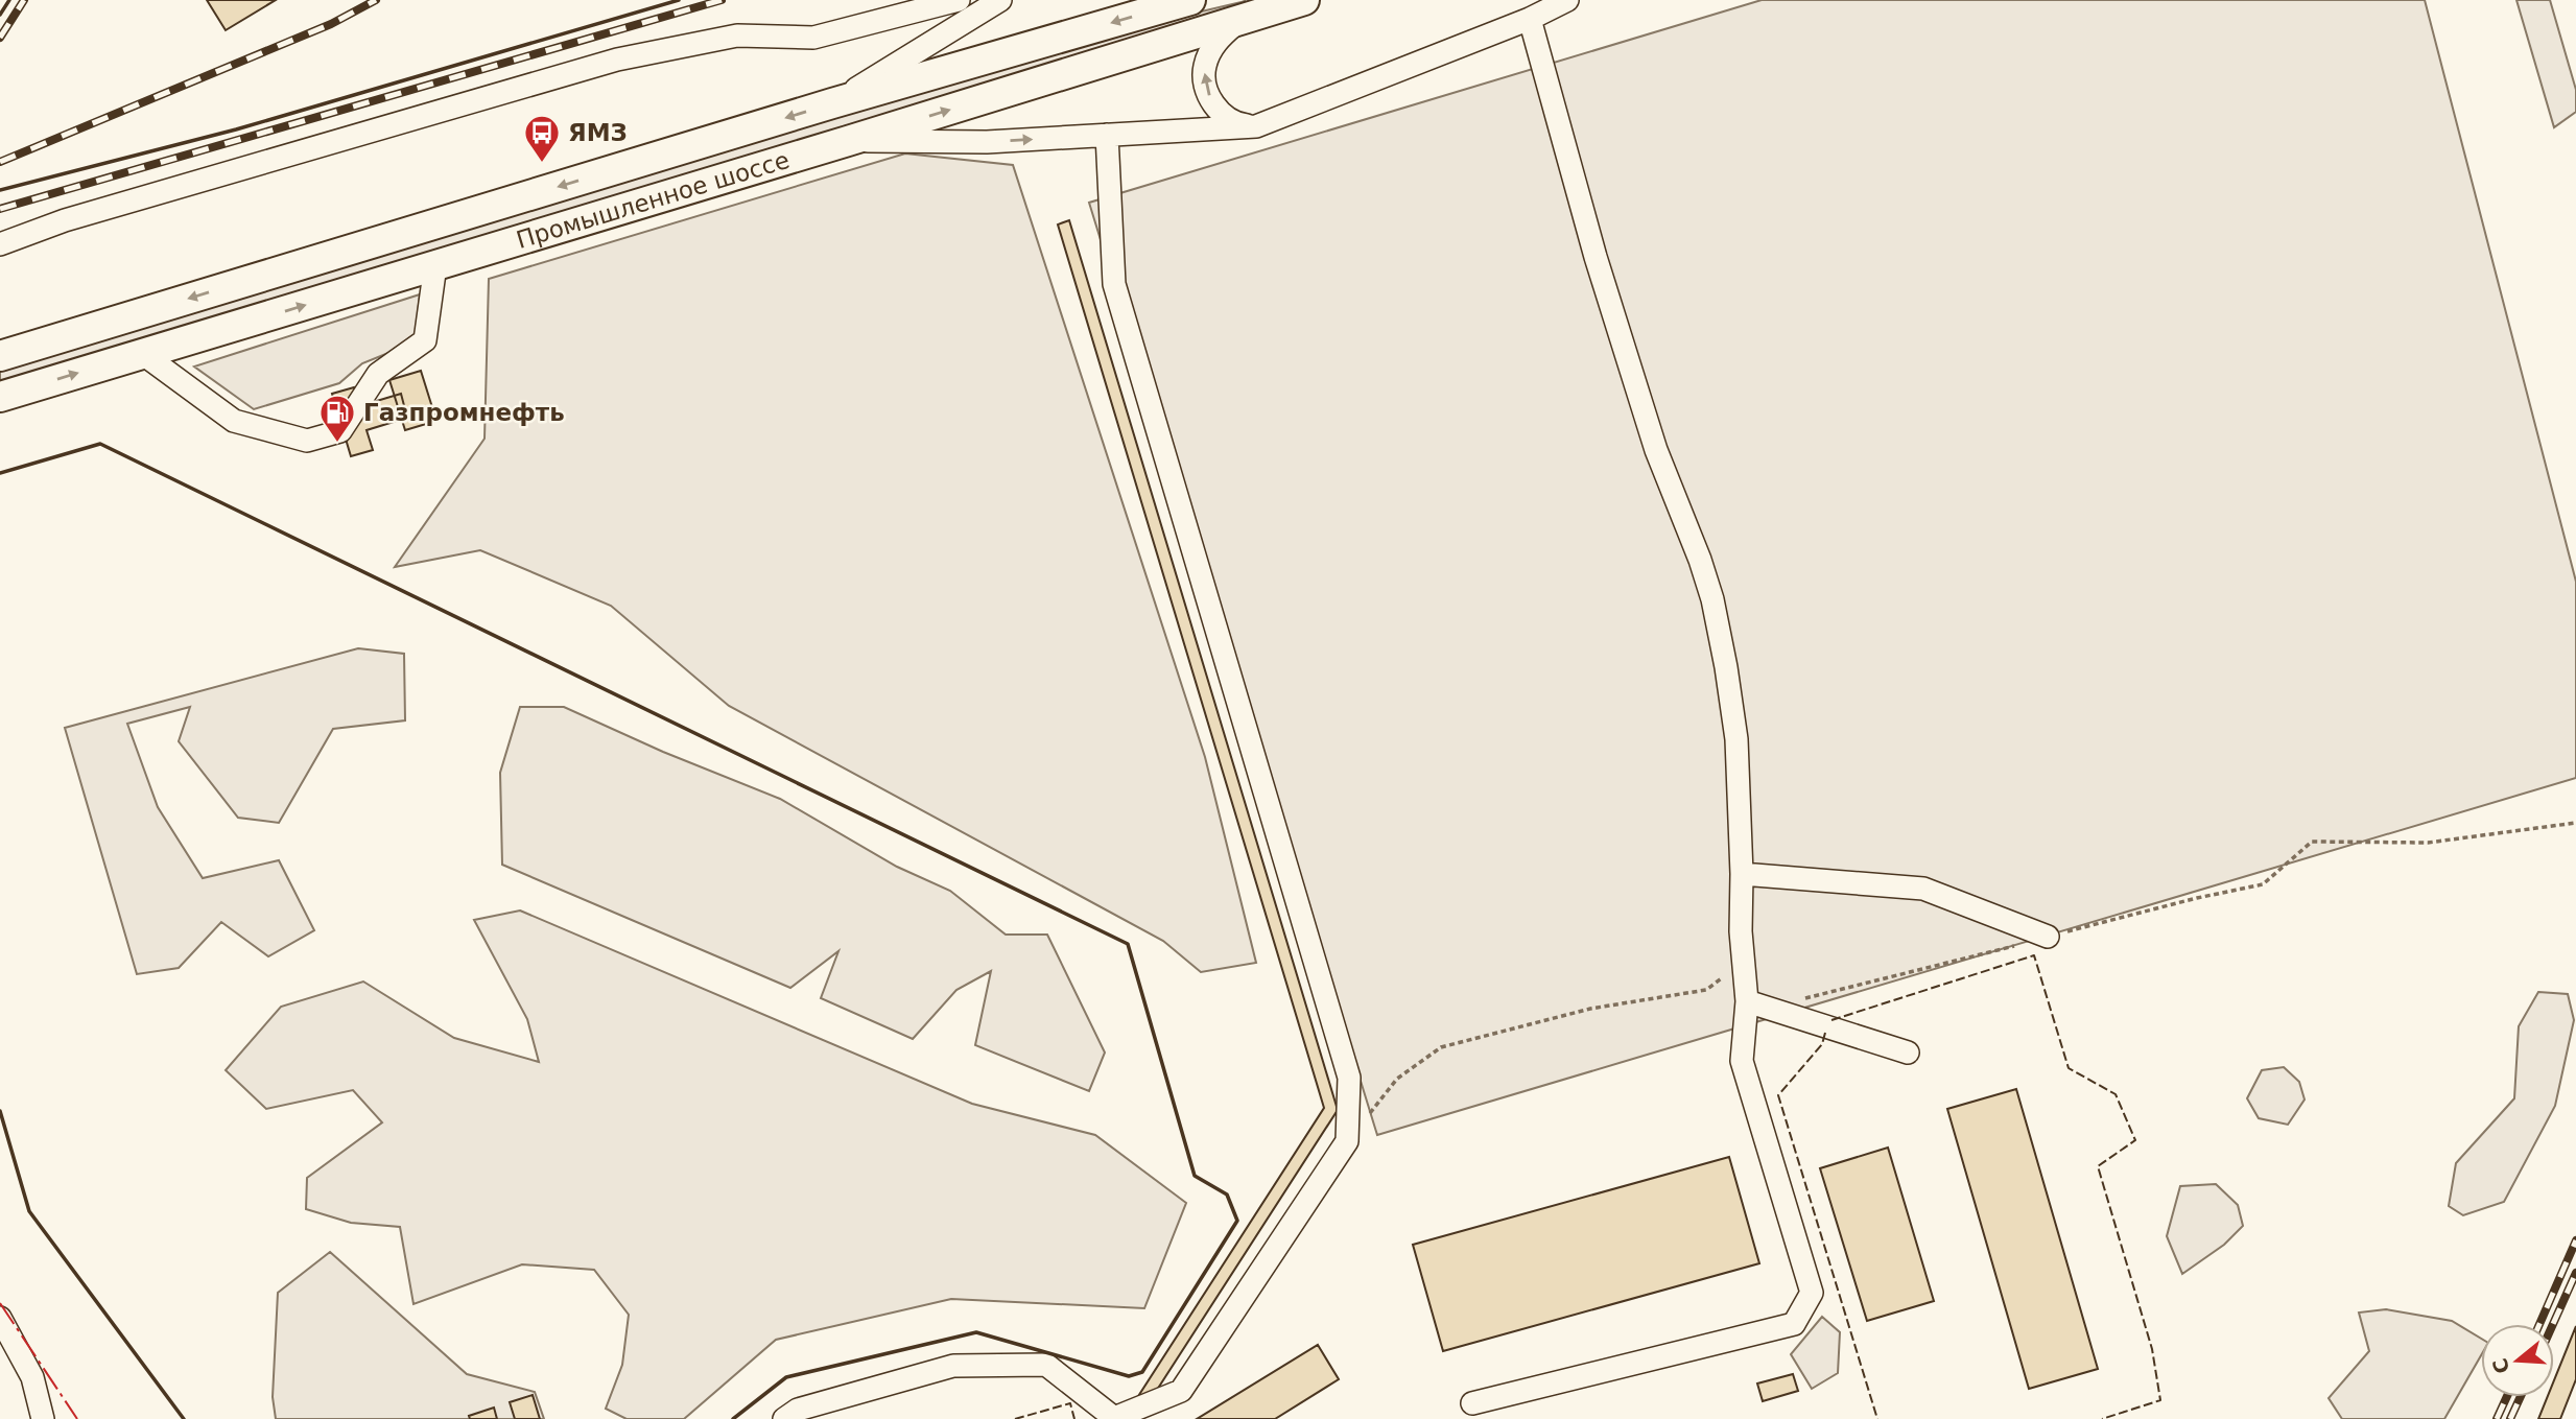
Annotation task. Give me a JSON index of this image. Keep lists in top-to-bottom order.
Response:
{
  "streets": {
    "main road": ["Промышленное шоссе"]
  },
  "places": {
    "bus stop": ["ЯМЗ"],
    "fuel station": ["Газпромнефть"]
  },
  "north": "left"
}
